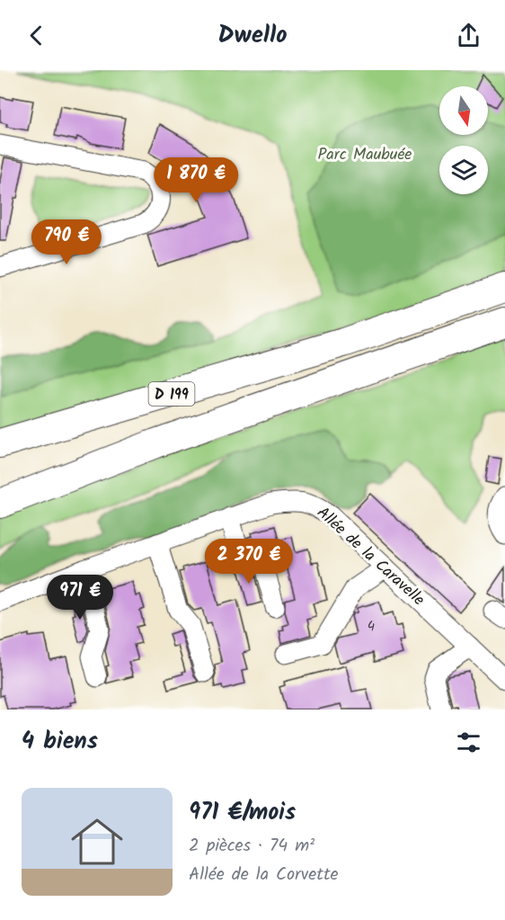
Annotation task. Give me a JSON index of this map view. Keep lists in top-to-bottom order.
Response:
{
  "streets": {
    "highway": ["D 199"],
    "street": ["Allée de la Caravelle"]
  },
  "parks": ["Parc Maubuée"],
  "house_numbers": ["4"],
  "north": "bottom",
  "page": {
    "header": "Dwello",
    "price": [
      "1 870 €",
      "790 €",
      "2 370 €",
      "971 €"
    ],
    "heading": "4 biens",
    "list": [
      {
        "name": "971 €/mois",
        "note": "2 pièces · 74 m² · Allée de la Corvette"
      }
    ]
  }
}
